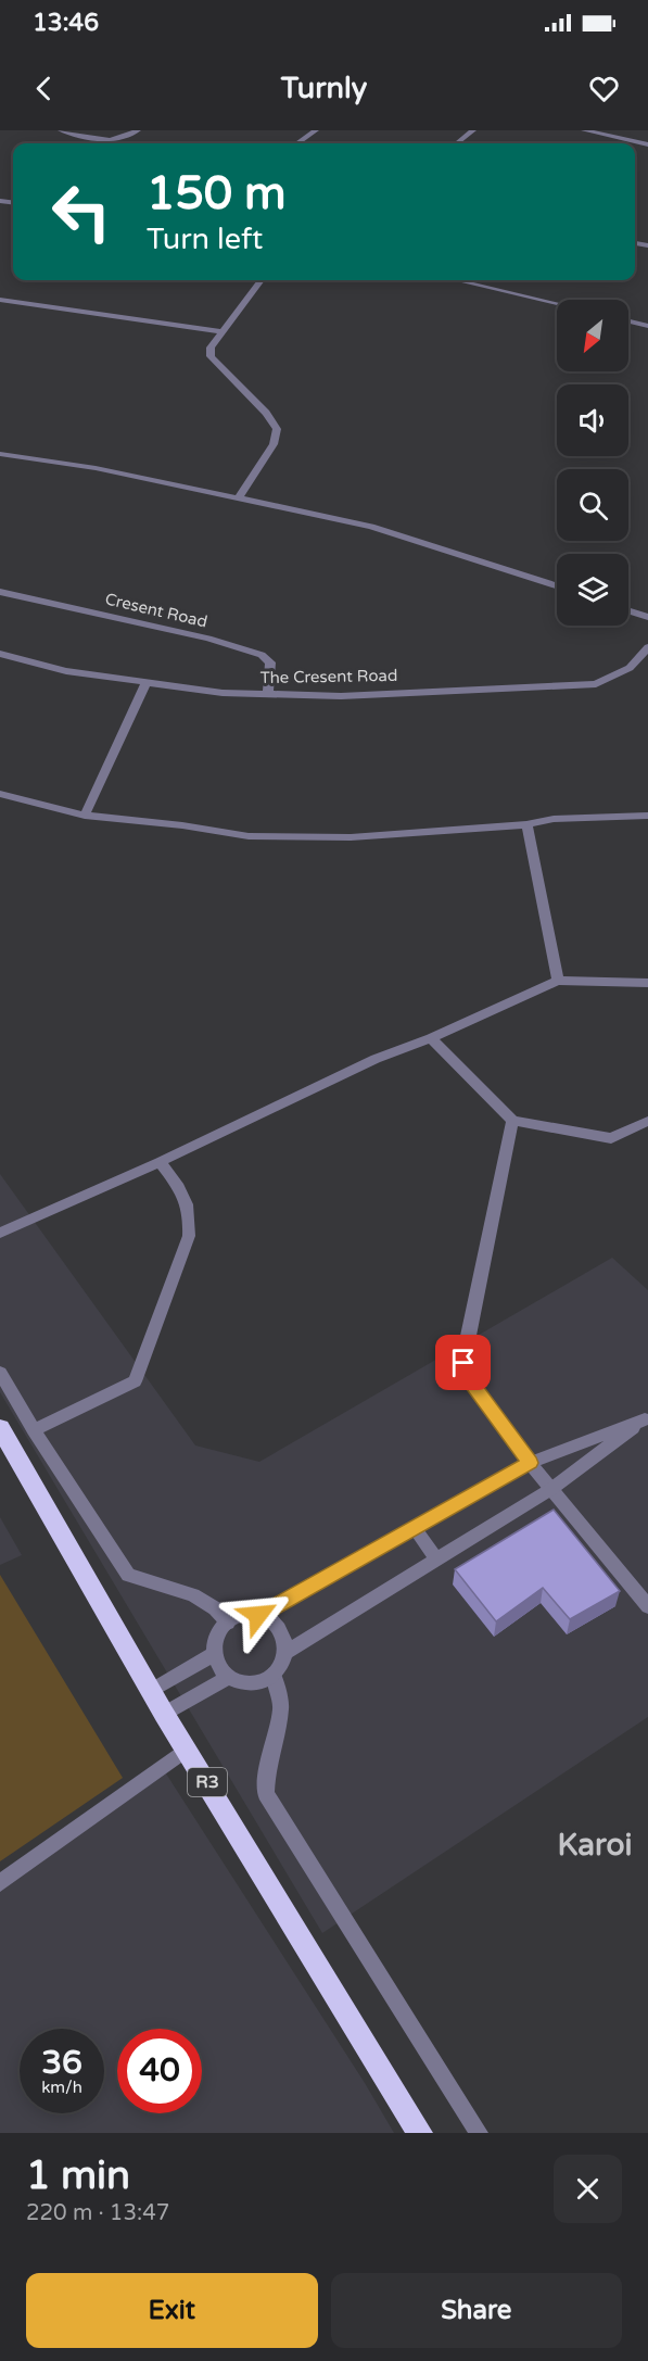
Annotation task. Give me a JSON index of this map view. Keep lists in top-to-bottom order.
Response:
{
  "streets": {
    "highway": ["R3"],
    "street": ["Cresent Road", "The Cresent Road"]
  },
  "crossings": [
    ["Cresent Road", "The Cresent Road"]
  ],
  "districts": ["Karoi"],
  "north": "bottom left",
  "page": {
    "status": "13:46",
    "header": "Turnly",
    "turn": ["150 m", "Turn left"],
    "speed": "36 km/h",
    "limit": "40",
    "heading": ["1 min", "220 m · 13:47"],
    "buttons": ["Exit", "Share"]
  }
}
